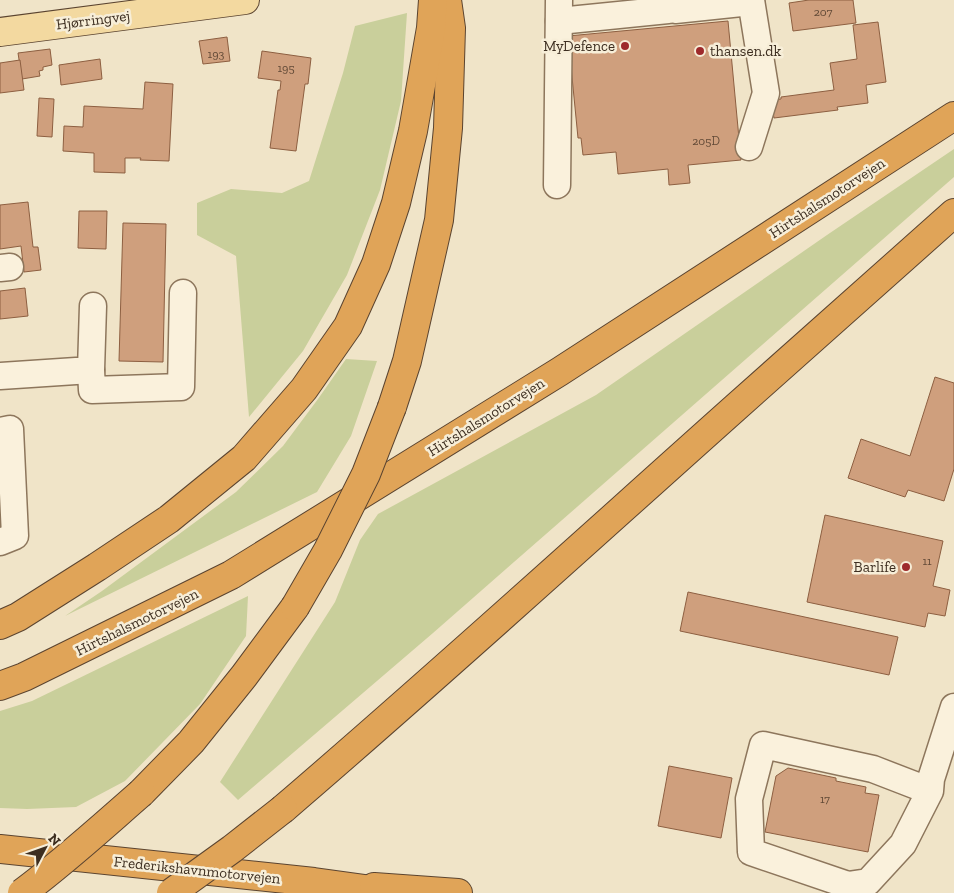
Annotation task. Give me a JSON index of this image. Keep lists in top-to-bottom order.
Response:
{
  "streets": {
    "highway": ["Hirtshalsmotorvejen", "Frederikshavnmotorvejen"],
    "main road": ["Hjørringvej"]
  },
  "places": ["MyDefence", "thansen.dk", "Barlife"],
  "house_numbers": [
    "207",
    "193",
    "195",
    "205D",
    "11",
    "17"
  ],
  "north": "top right"
}
